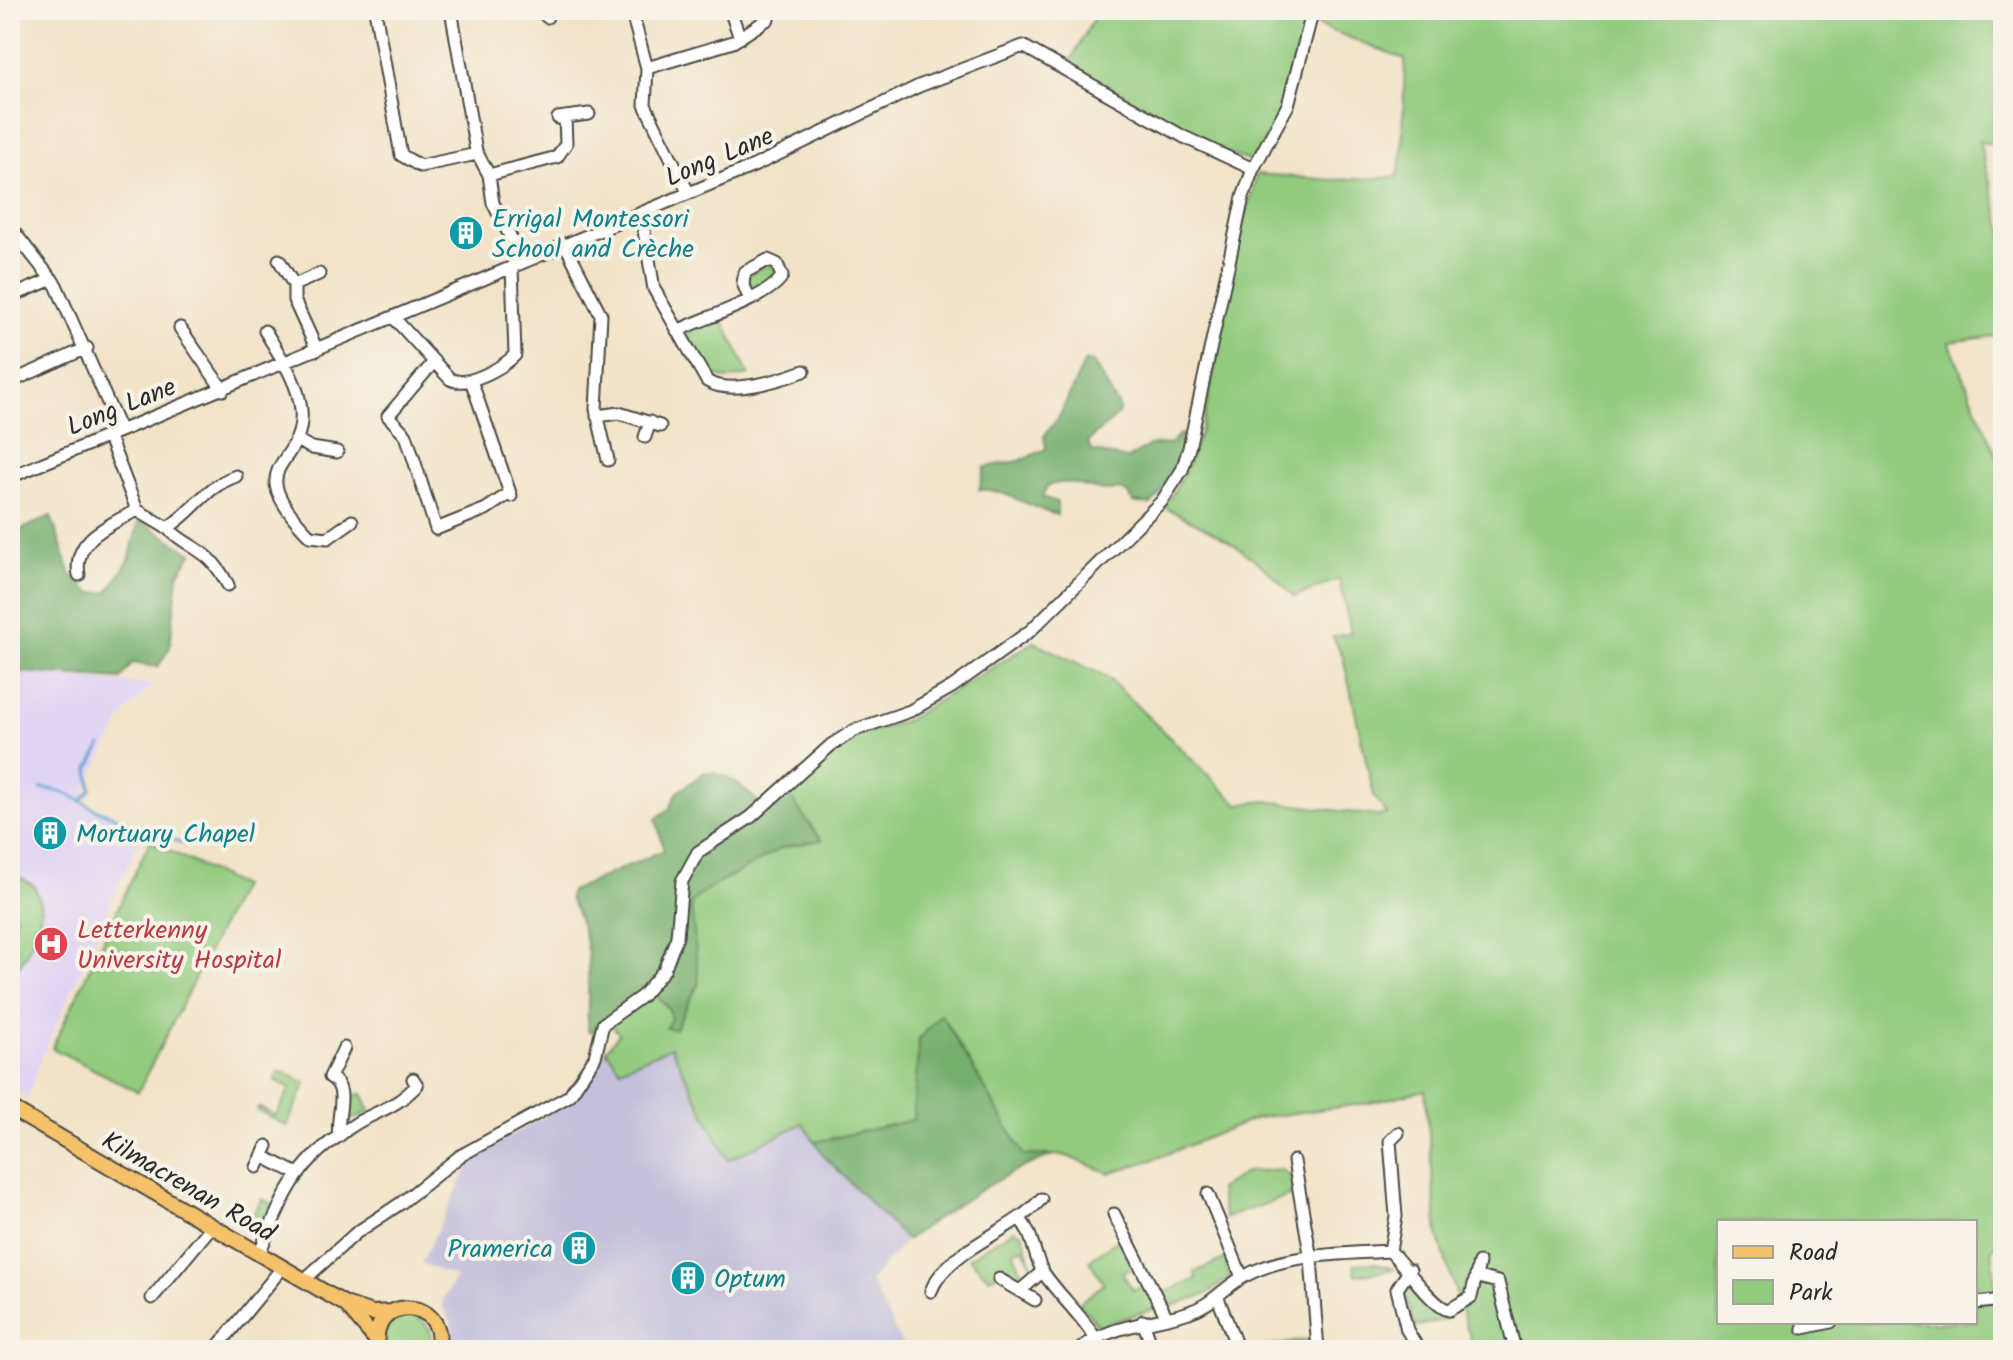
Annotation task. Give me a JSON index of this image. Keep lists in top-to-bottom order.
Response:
{
  "streets": {
    "main road": ["Kilmacrenan Road"],
    "street": ["Long Lane"]
  },
  "places": {
    "building": [
      "Errigal Montessori School and Crèche",
      "Mortuary Chapel",
      "Pramerica",
      "Optum"
    ],
    "hospital": ["Letterkenny University Hospital"]
  },
  "legend": ["Road", "Park"]
}
